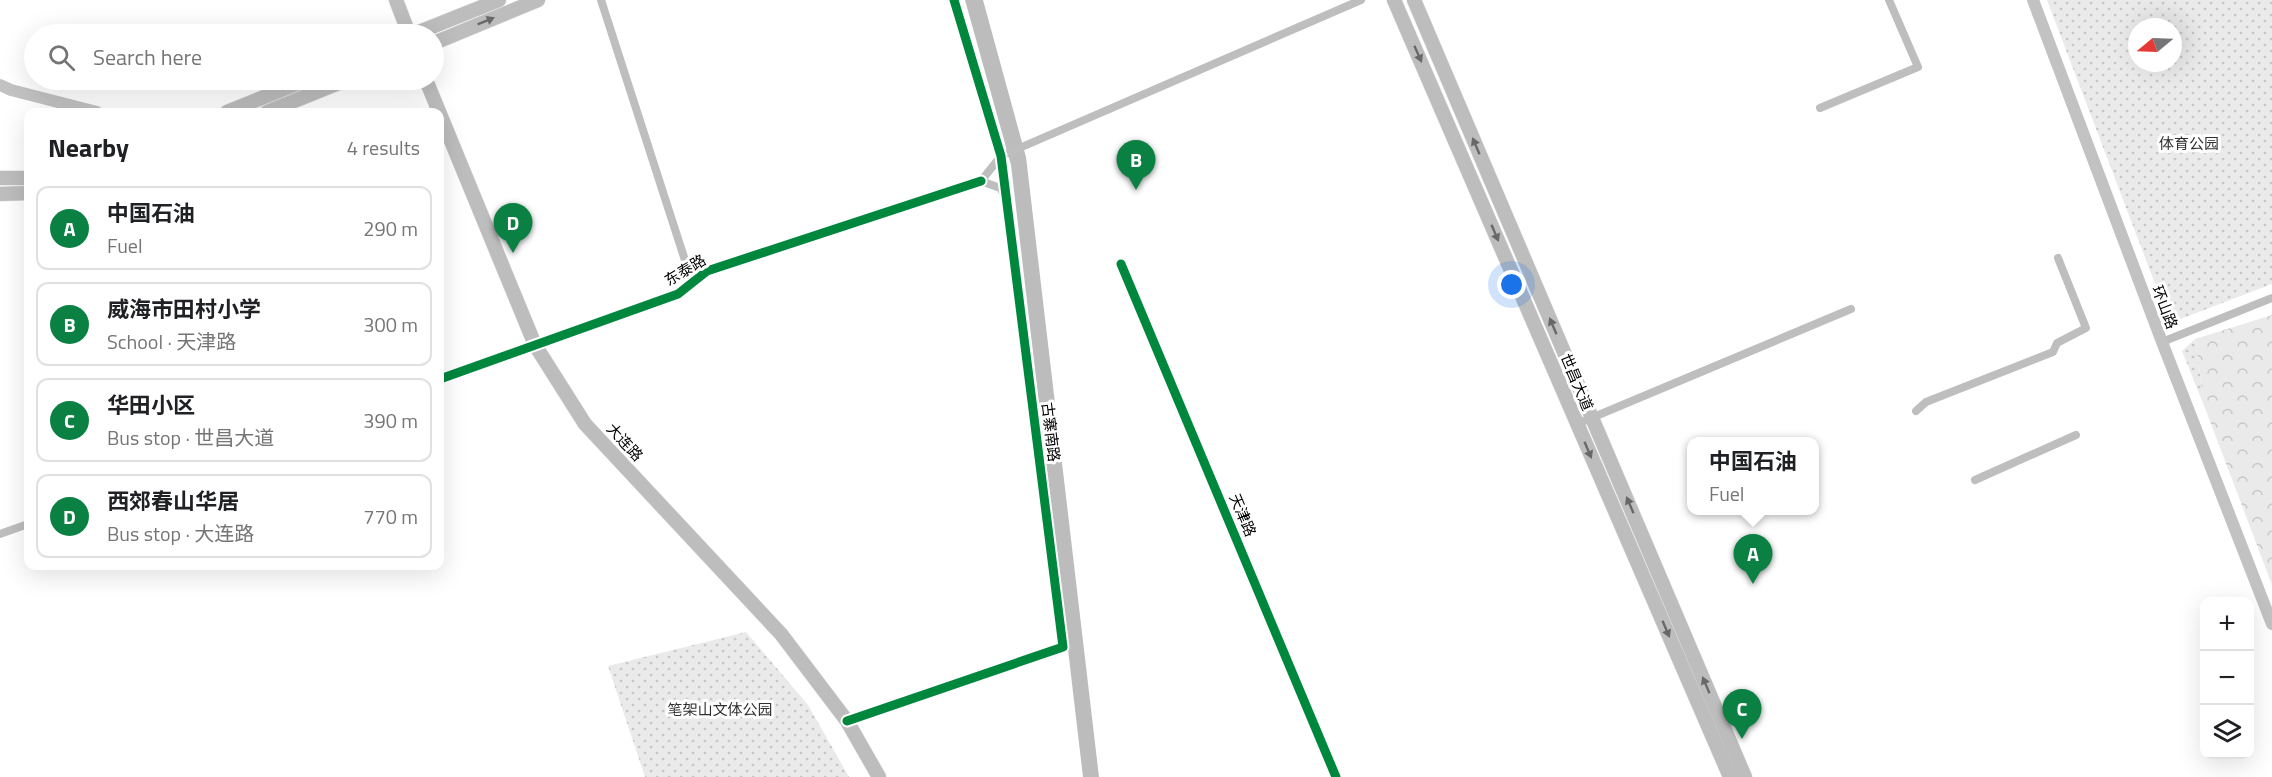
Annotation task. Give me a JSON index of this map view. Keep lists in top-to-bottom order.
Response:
{
  "streets": {
    "main road": ["环山路", "世昌大道", "大连路"],
    "street": ["东泰路", "古寨南路", "天津路"]
  },
  "crossings": [
    ["东泰路", "大连路"],
    ["古寨南路", "大连路"]
  ],
  "parks": ["体育公园", "笔架山文体公园"],
  "north": "left",
  "page": {
    "search": "Search here",
    "heading": ["Nearby", "4 results"],
    "pins": [
      "B",
      "D",
      "A",
      "C"
    ],
    "list": [
      {
        "mark": "A",
        "name": "中国石油",
        "note": "Fuel",
        "value": "290 m"
      },
      {
        "mark": "B",
        "name": "威海市田村小学",
        "note": "School · 天津路",
        "value": "300 m"
      },
      {
        "mark": "C",
        "name": "华田小区",
        "note": "Bus stop · 世昌大道",
        "value": "390 m"
      },
      {
        "mark": "D",
        "name": "西郊春山华居",
        "note": "Bus stop · 大连路",
        "value": "770 m"
      }
    ],
    "popup": ["中国石油", "Fuel"],
    "map_buttons": ["+", "−"]
  }
}
